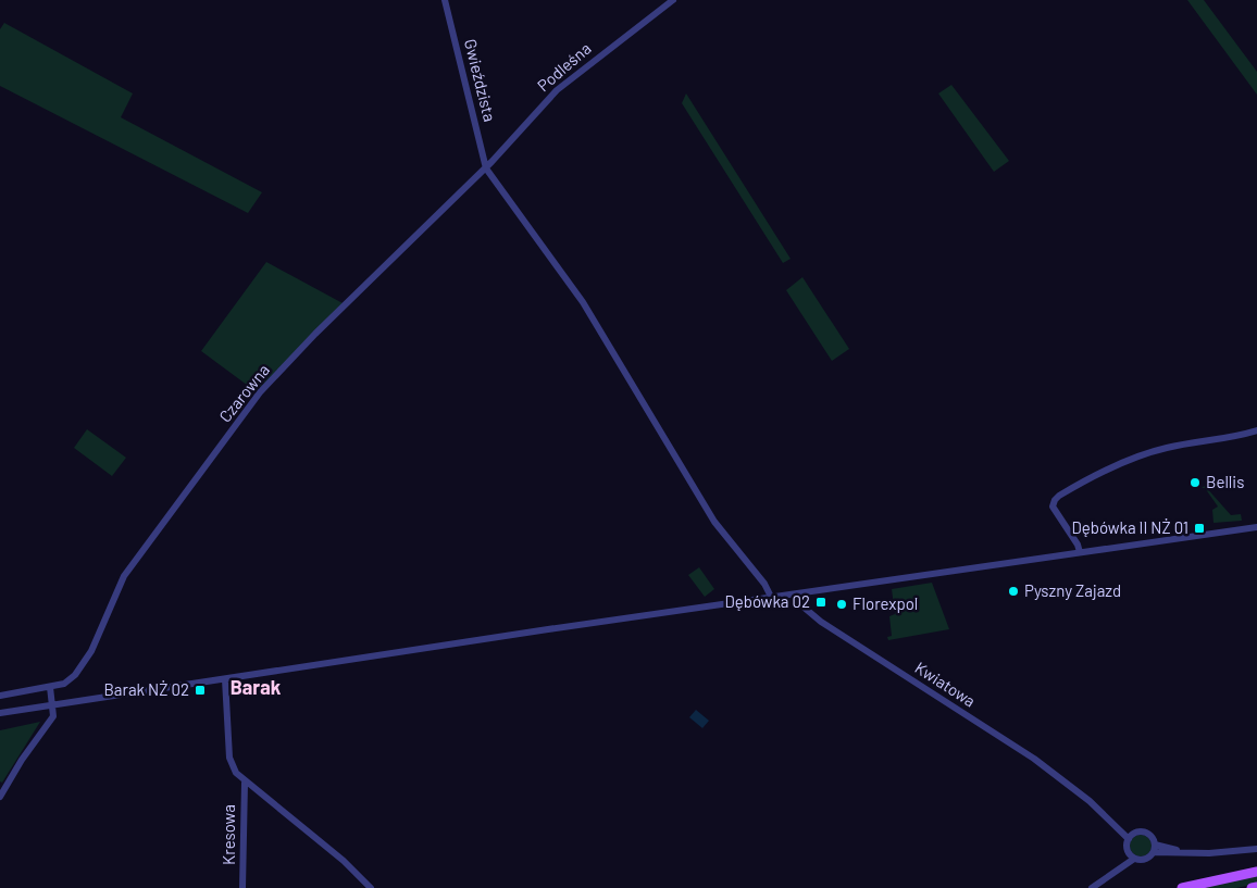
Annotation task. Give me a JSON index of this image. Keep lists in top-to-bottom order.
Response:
{
  "streets": {
    "street": [
      "Podleśna",
      "Gwieździsta",
      "Czarowna",
      "Kwiatowa",
      "Kresowa"
    ]
  },
  "crossings": [
    ["Podleśna", "Gwieździsta"],
    ["Podleśna", "Czarowna"],
    ["Gwieździsta", "Czarowna"]
  ],
  "districts": ["Barak"],
  "places": {
    "other": ["Bellis", "Pyszny Zajazd", "Florexpol"],
    "transit": ["Dębówka II NŻ 01", "Dębówka 02", "Barak NŻ 02"]
  }
}
